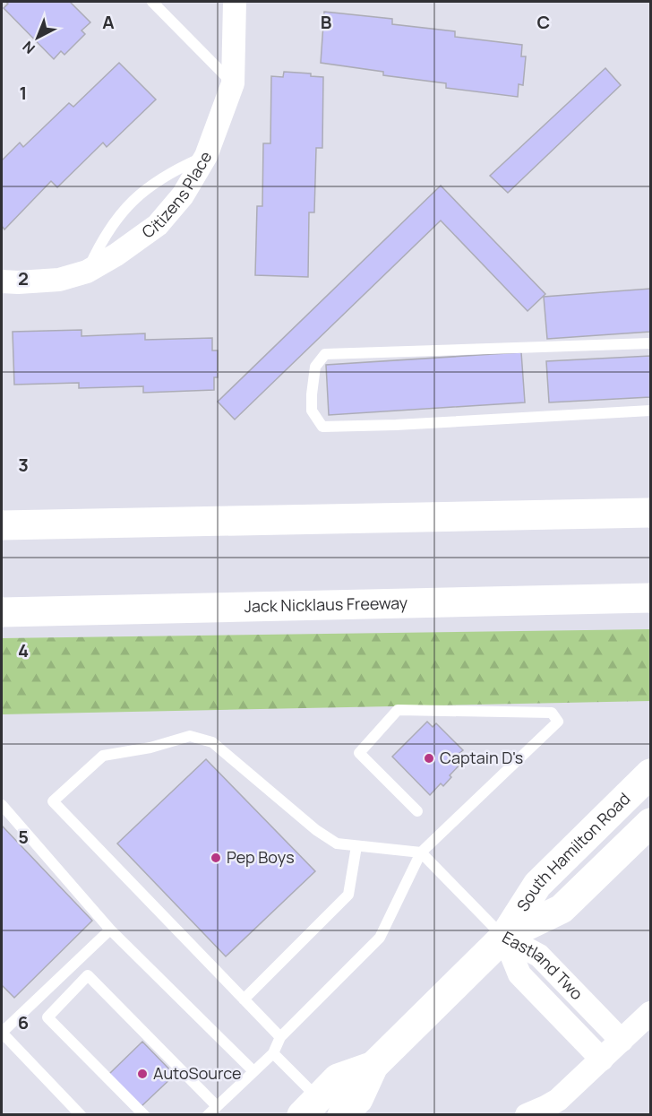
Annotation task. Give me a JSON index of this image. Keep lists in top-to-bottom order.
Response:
{
  "streets": {
    "main road": ["Jack Nicklaus Freeway", "South Hamilton Road"],
    "street": ["Citizens Place", "Eastland Two"]
  },
  "crossings": [
    ["South Hamilton Road", "Eastland Two"]
  ],
  "places": ["Captain D's", "Pep Boys", "AutoSource"],
  "north": "bottom left",
  "grid": {
    "columns": ["A", "B", "C"],
    "rows": [
      "1",
      "2",
      "3",
      "4",
      "5",
      "6"
    ]
  }
}
